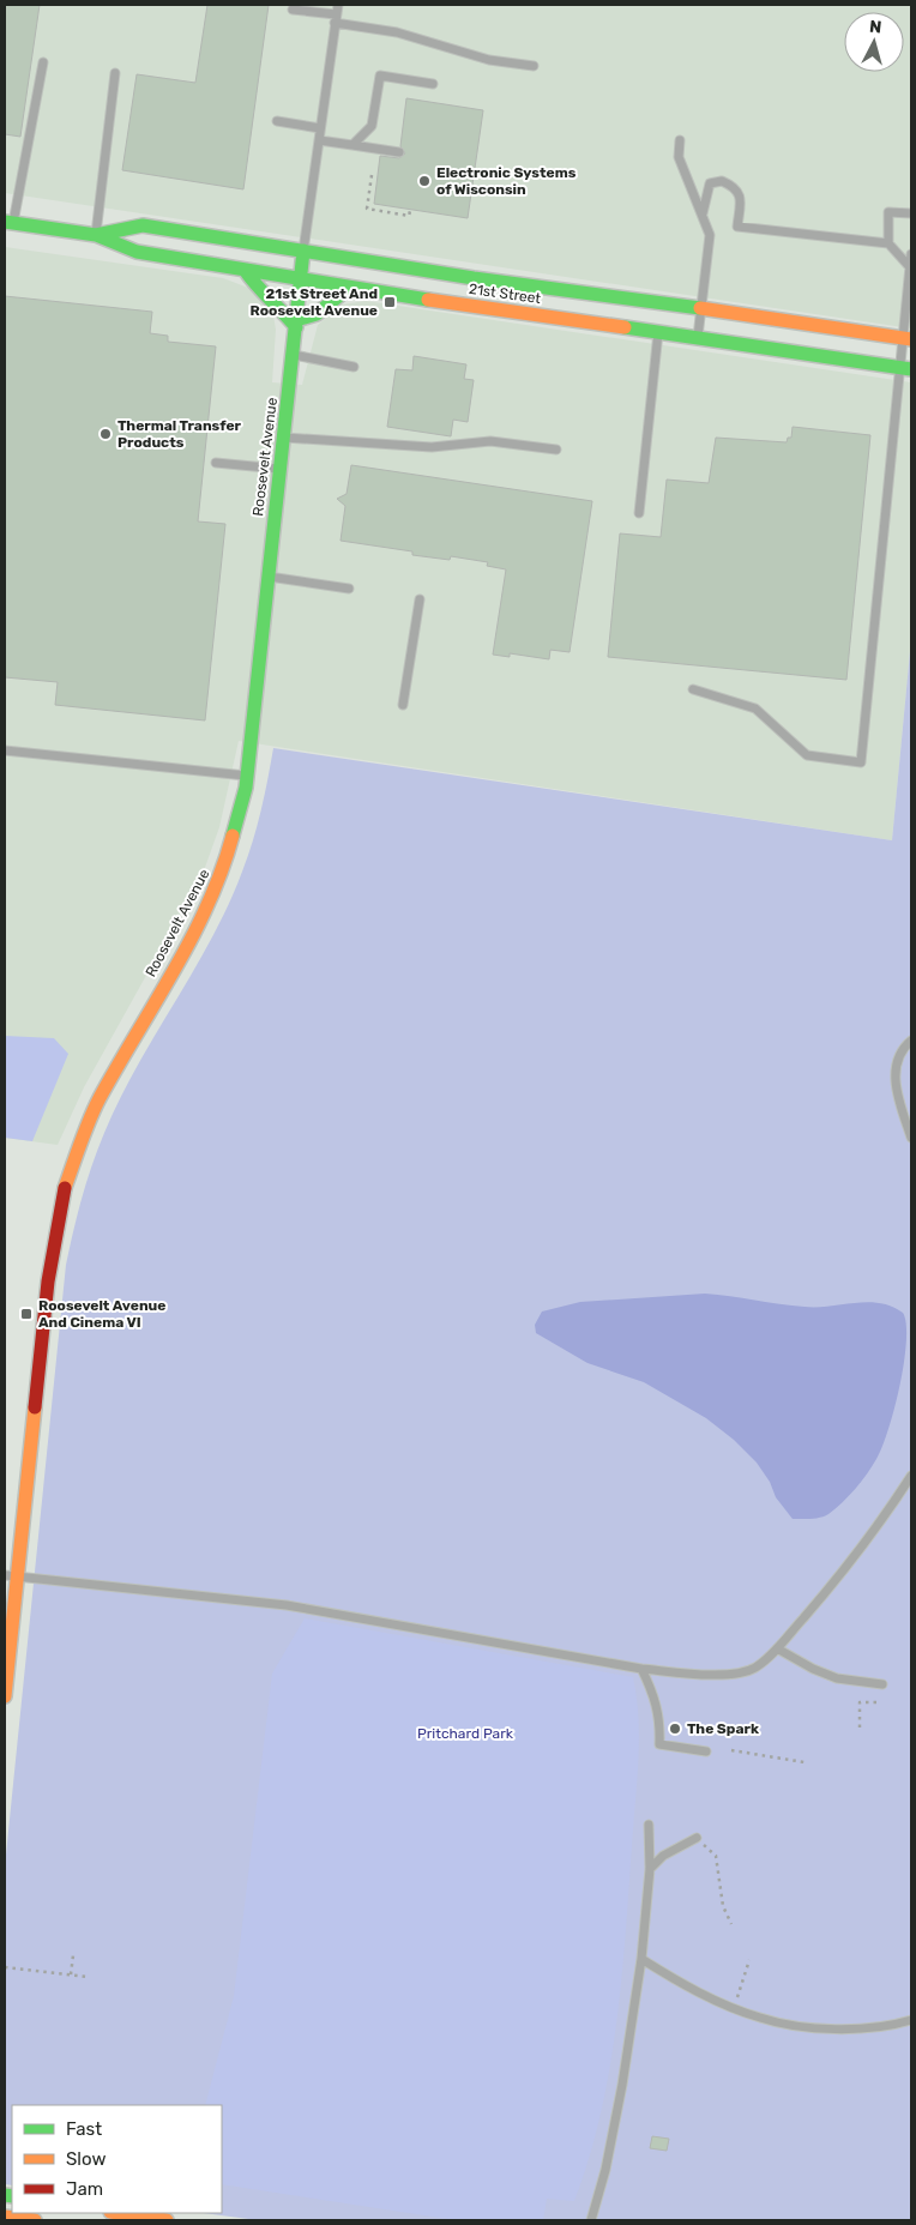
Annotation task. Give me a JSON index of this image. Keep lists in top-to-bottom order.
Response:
{
  "streets": {
    "street": ["21st Street", "Roosevelt Avenue"]
  },
  "crossings": [
    ["21st Street", "Roosevelt Avenue"]
  ],
  "parks": ["Pritchard Park"],
  "places": {
    "other": ["Electronic Systems of Wisconsin", "Thermal Transfer Products", "The Spark"],
    "transit": ["21st Street And Roosevelt Avenue", "Roosevelt Avenue And Cinema VI"]
  },
  "legend": ["Fast", "Slow", "Jam"],
  "north": "top"
}
